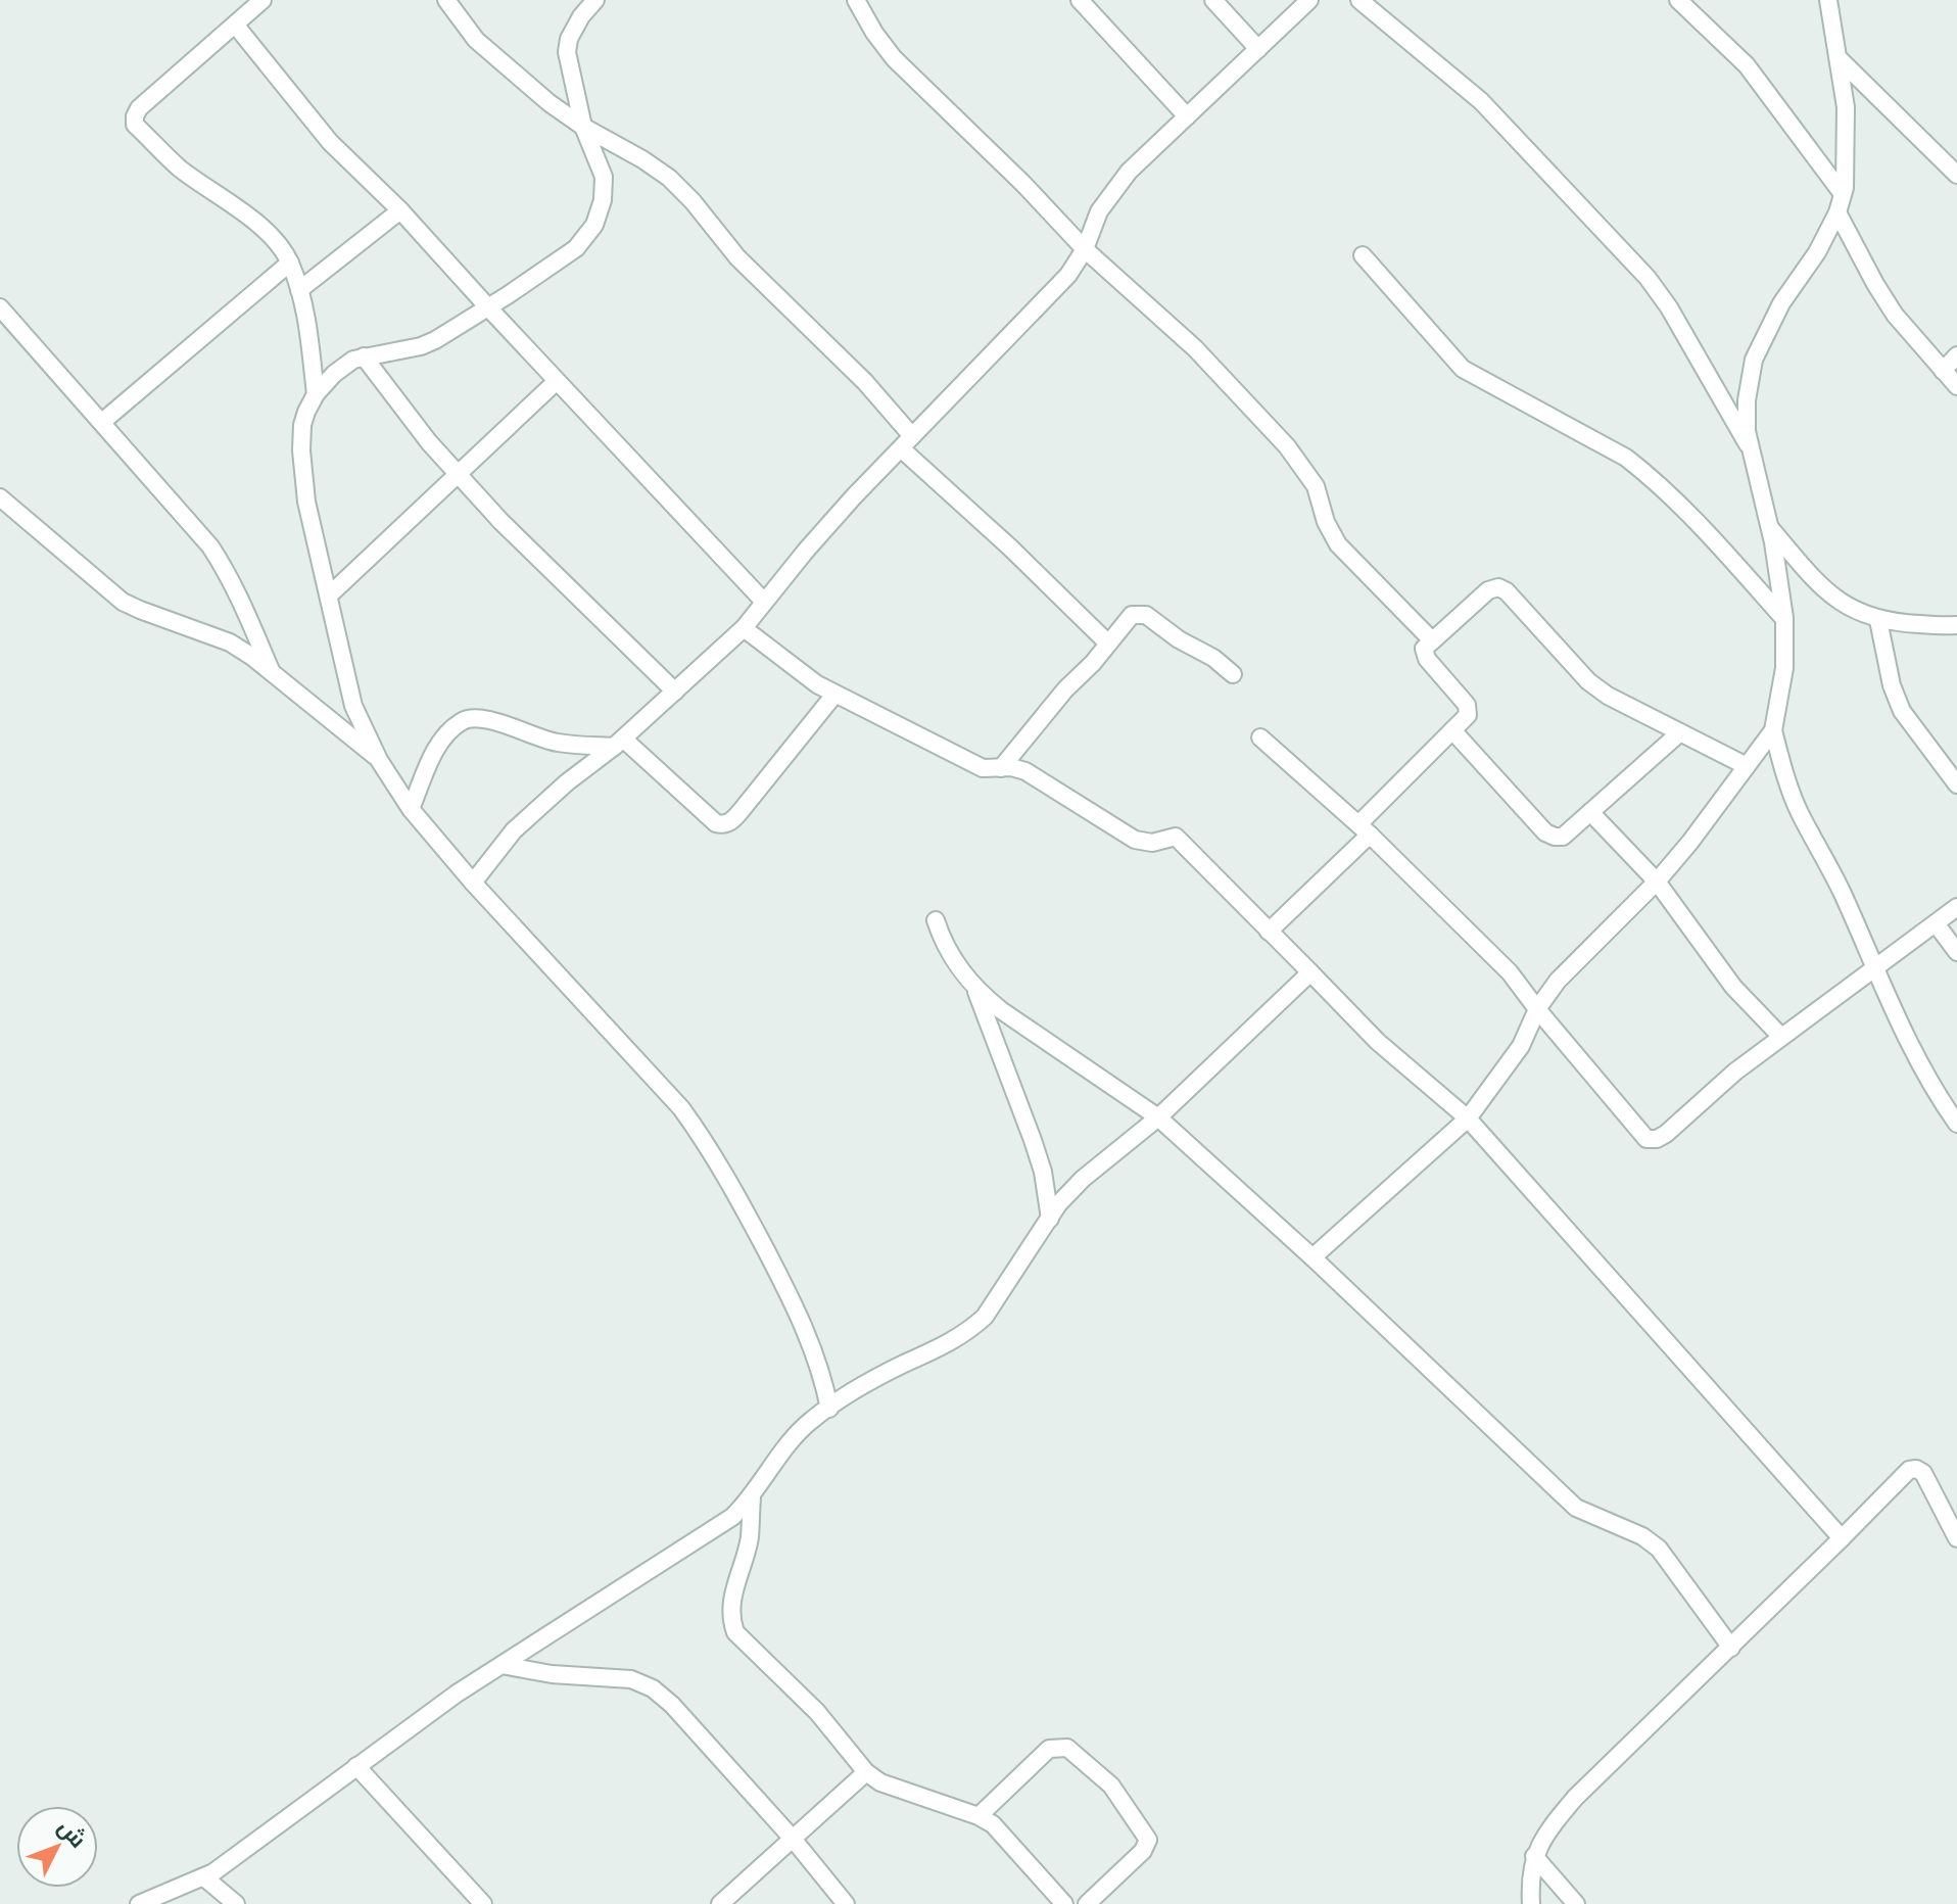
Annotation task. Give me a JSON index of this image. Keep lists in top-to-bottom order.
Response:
{
  "north": "top right"
}
